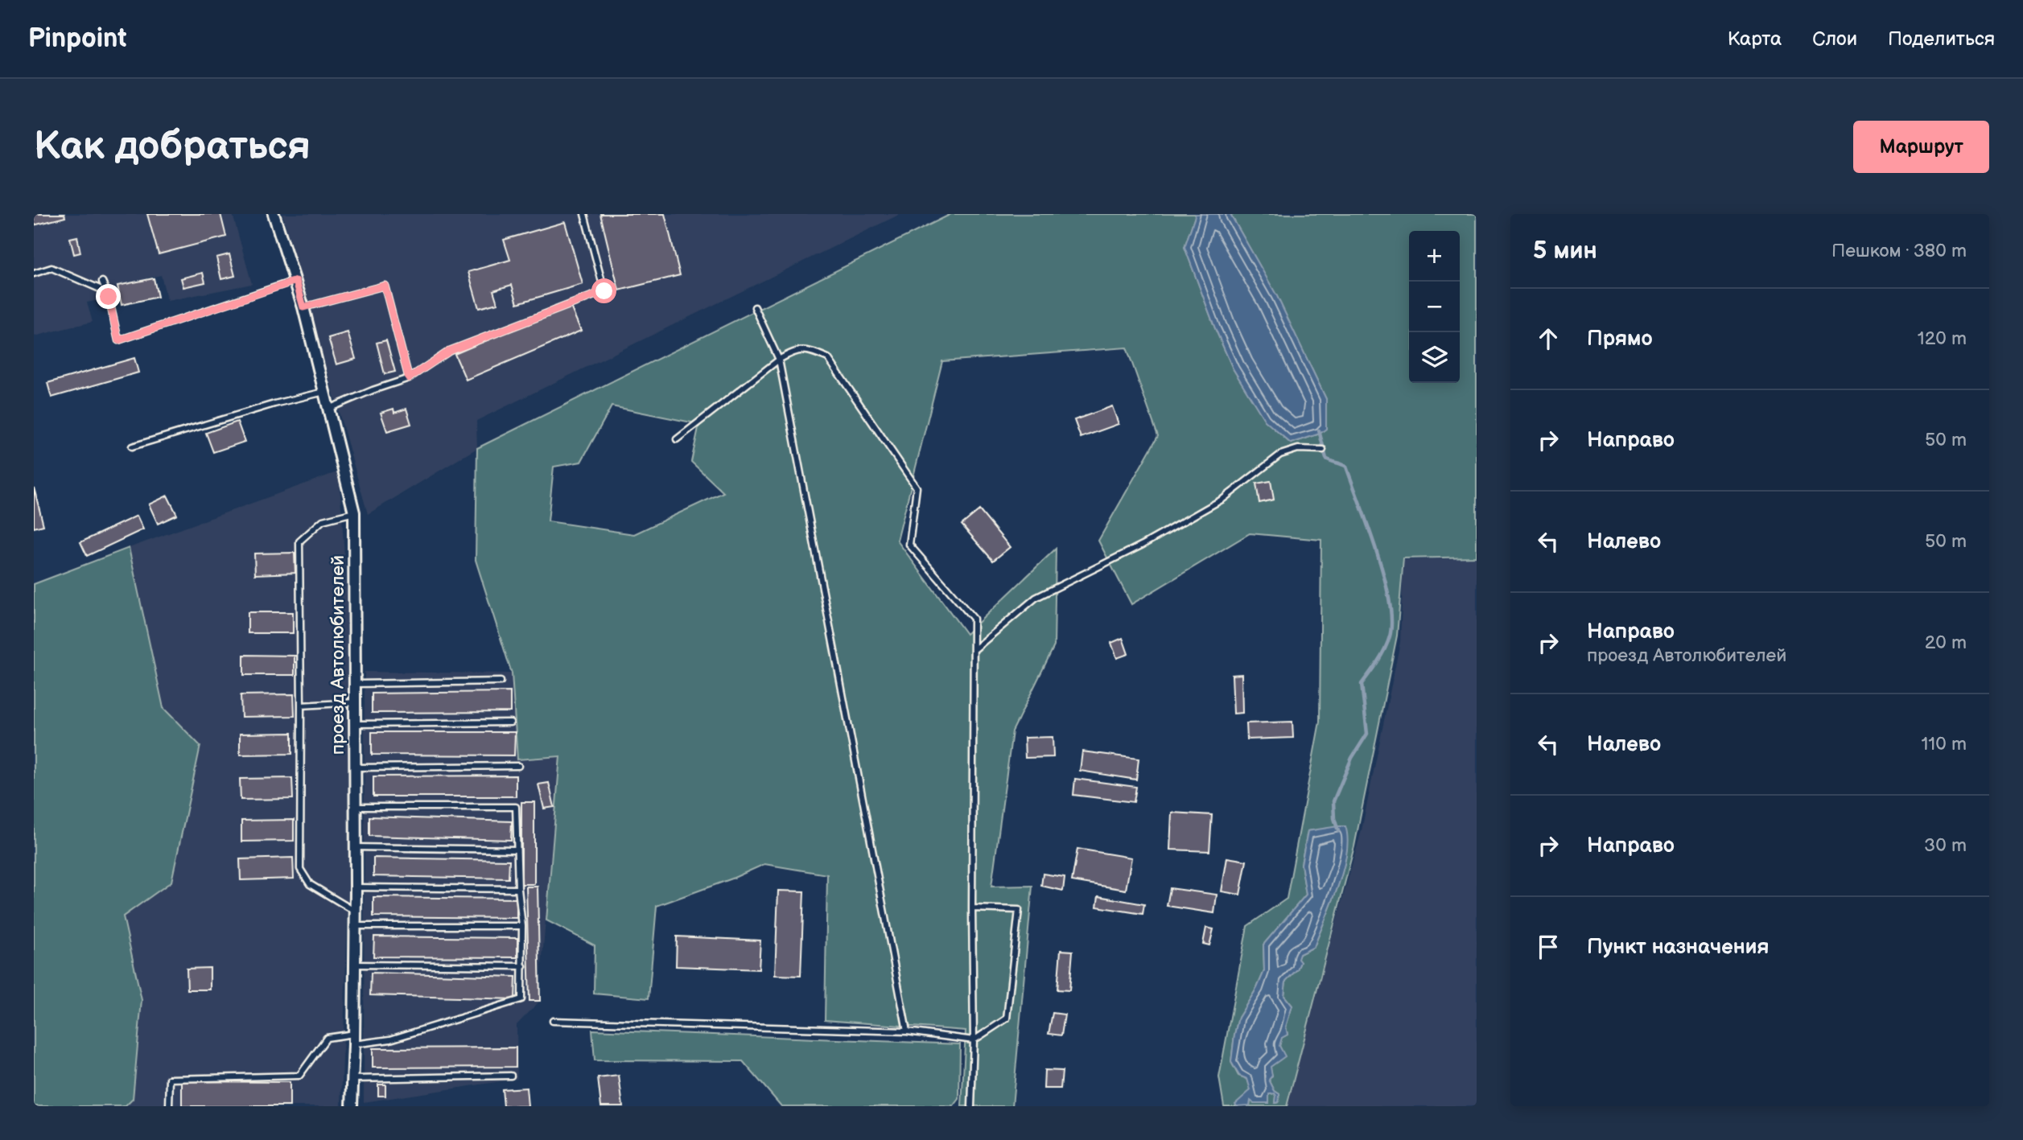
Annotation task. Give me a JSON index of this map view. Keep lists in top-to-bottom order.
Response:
{
  "streets": {
    "street": ["проезд Автолюбителей"]
  },
  "page": {
    "header": "Pinpoint",
    "nav": ["Карта", "Слои", "Поделиться"],
    "buttons": "Маршрут",
    "title": "Как добраться",
    "heading": ["5 мин", "Пешком · 380 m"],
    "map_buttons": ["+", "−"],
    "list": [
      ["Прямо", "120 m"],
      ["Направо", "50 m"],
      ["Налево", "50 m"],
      ["Направо", "проезд Автолюбителей", "20 m"],
      ["Налево", "110 m"],
      ["Направо", "30 m"],
      "Пункт назначения"
    ]
  }
}
